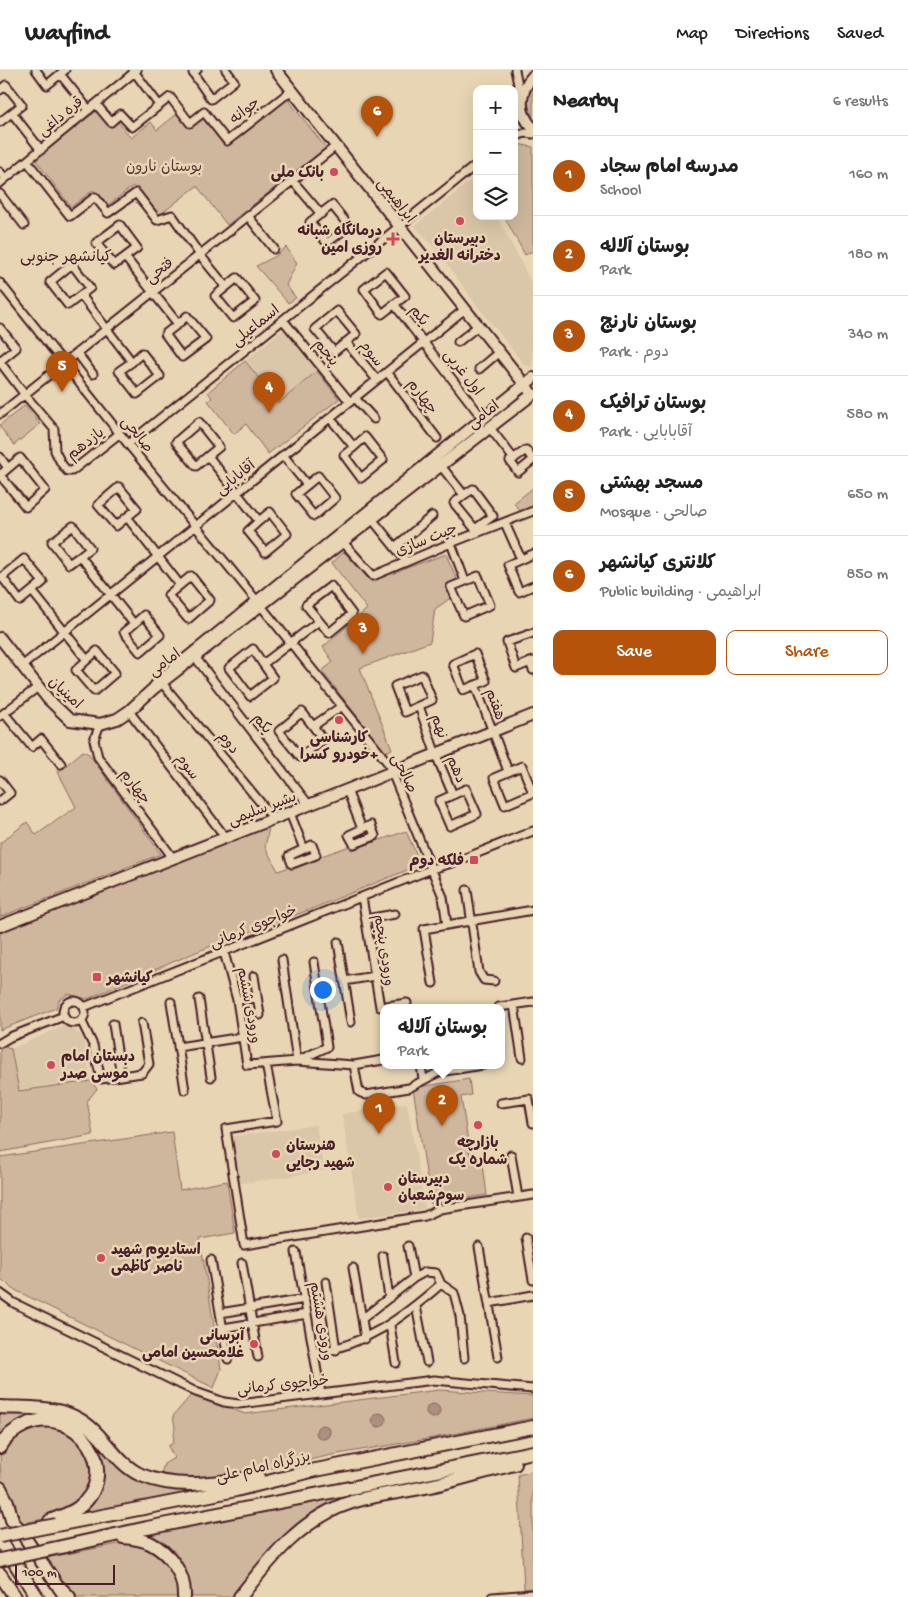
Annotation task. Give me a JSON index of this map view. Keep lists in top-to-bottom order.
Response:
{
  "streets": {
    "highway": ["بزرگراه امام علی"],
    "main road": [
      "ابراهیمی",
      "امامی",
      "امینیان",
      "بشیر سلیمی"
    ],
    "street": [
      "جوانه",
      "قره داغی",
      "فتحی",
      "یکم",
      "اسماعیلی",
      "پنجم",
      "سوم",
      "اول غربی",
      "چهارم",
      "صالحی",
      "یازدهم",
      "آقابابایی",
      "چیت سازی",
      "هفتم",
      "نهم",
      "دوم",
      "دهم",
      "خواجوی کرمانی",
      "ورودی پنجم",
      "ورودی ششم",
      "ورودی هشتم"
    ]
  },
  "crossings": [
    ["جوانه", "ابراهیمی"],
    ["ابراهیمی", "فتحی"],
    ["ابراهیمی", "اسماعیلی"],
    ["ابراهیمی", "امامی"],
    ["ابراهیمی", "آقابابایی"],
    ["فتحی", "صالحی"],
    ["فتحی", "یازدهم"],
    ["یکم", "اول غربی"],
    ["یکم", "امامی"],
    ["یکم", "آقابابایی"],
    ["یکم", "بشیر سلیمی"],
    ["اسماعیلی", "پنجم"],
    ["اسماعیلی", "صالحی"],
    ["پنجم", "آقابابایی"],
    ["سوم", "آقابابایی"],
    ["سوم", "امینیان"],
    ["سوم", "بشیر سلیمی"],
    ["اول غربی", "امامی"],
    ["اول غربی", "آقابابایی"],
    ["چهارم", "آقابابایی"],
    ["چهارم", "امینیان"],
    ["چهارم", "بشیر سلیمی"],
    ["امامی", "صالحی"],
    ["امامی", "چیت سازی"],
    ["امامی", "امینیان"],
    ["امامی", "دوم"],
    ["صالحی", "یازدهم"],
    ["صالحی", "آقابابایی"],
    ["صالحی", "بشیر سلیمی"],
    ["صالحی", "خواجوی کرمانی"],
    ["آقابابایی", "امینیان"],
    ["هفتم", "بشیر سلیمی"],
    ["نهم", "دهم"],
    ["نهم", "بشیر سلیمی"],
    ["دوم", "بشیر سلیمی"],
    ["دهم", "بشیر سلیمی"],
    ["خواجوی کرمانی", "ورودی پنجم"],
    ["خواجوی کرمانی", "ورودی ششم"],
    ["خواجوی کرمانی", "ورودی هشتم"]
  ],
  "districts": ["کیانشهر جنوبی"],
  "parks": ["بوستان نارون"],
  "places": {
    "other": [
      "بانک ملی",
      "دبیرستان دخترانه الغدیر",
      "کارشناسی خودرو کسرا+",
      "دبستان امام موسی صدر",
      "بازارچه شماره یک",
      "هنرستان شهید رجایی",
      "دبیرستان سوم‌شعبان",
      "استادیوم شهید ناصر کاظمی",
      "آبرسانی غلامحسین امامی"
    ],
    "health": ["درمانگاه شبانه روزی امین"],
    "transit": ["فلکه دوم", "کیانشهر"]
  },
  "scale_bar": "100 m",
  "page": {
    "header": "Wayfind",
    "nav": ["Map", "Directions", "Saved"],
    "heading": ["Nearby", "6 results"],
    "map_buttons": ["+", "−"],
    "pins": [
      "6",
      "5",
      "4",
      "3",
      "2",
      "1"
    ],
    "list": [
      {
        "mark": "1",
        "name": "مدرسه امام سجاد",
        "note": "School",
        "value": "160 m"
      },
      {
        "mark": "2",
        "name": "بوستان آلاله",
        "note": "Park",
        "value": "180 m"
      },
      {
        "mark": "3",
        "name": "بوستان نارنج",
        "note": "Park · دوم",
        "value": "340 m"
      },
      {
        "mark": "4",
        "name": "بوستان ترافیک",
        "note": "Park · آقابابایی",
        "value": "580 m"
      },
      {
        "mark": "5",
        "name": "مسجد بهشتی",
        "note": "Mosque · صالحی",
        "value": "650 m"
      },
      {
        "mark": "6",
        "name": "کلانتری کیانشهر",
        "note": "Public building · ابراهیمی",
        "value": "850 m"
      }
    ],
    "buttons": ["Save", "Share"],
    "popup": ["بوستان آلاله", "Park"],
    "scale": "100 m"
  }
}
